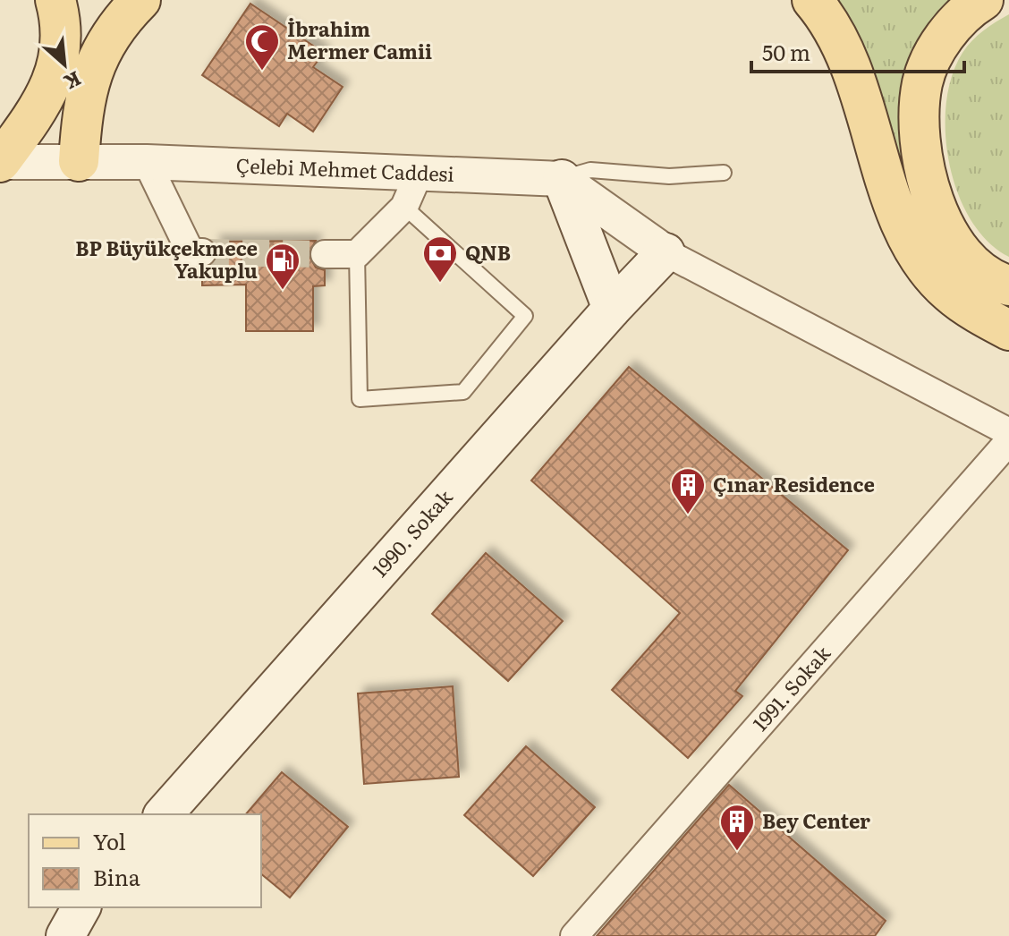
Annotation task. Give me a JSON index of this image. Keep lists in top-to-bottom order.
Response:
{
  "streets": {
    "main road": ["1990. Sokak"],
    "street": ["Çelebi Mehmet Caddesi", "1991. Sokak"]
  },
  "places": {
    "mosque": ["İbrahim Mermer Camii"],
    "bank": ["QNB"],
    "fuel station": ["BP Büyükçekmece Yakuplu"],
    "building": ["Çınar Residence", "Bey Center"]
  },
  "legend": ["Yol", "Bina"],
  "scale_bar": "50 m",
  "north": "bottom right"
}
